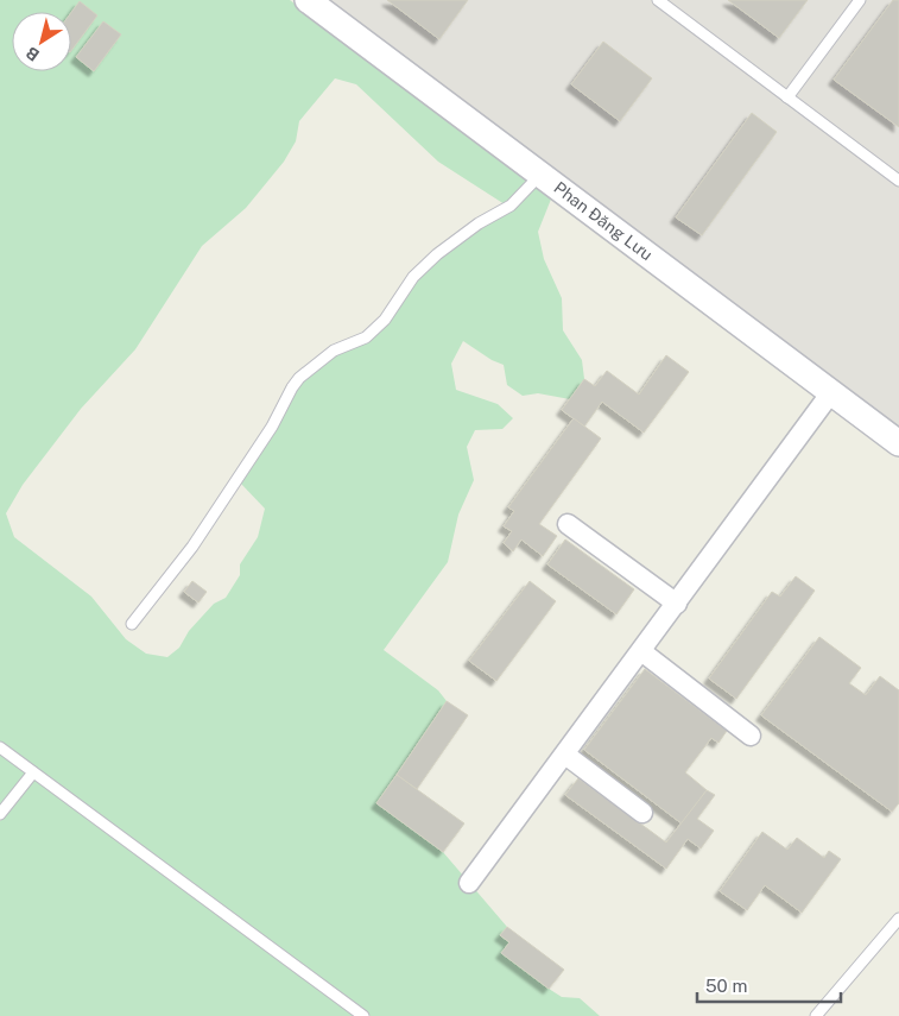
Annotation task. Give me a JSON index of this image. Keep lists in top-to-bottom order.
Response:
{
  "streets": {
    "street": ["Phan Đăng Lưu"]
  },
  "scale_bar": "50 m",
  "north": "bottom left"
}
